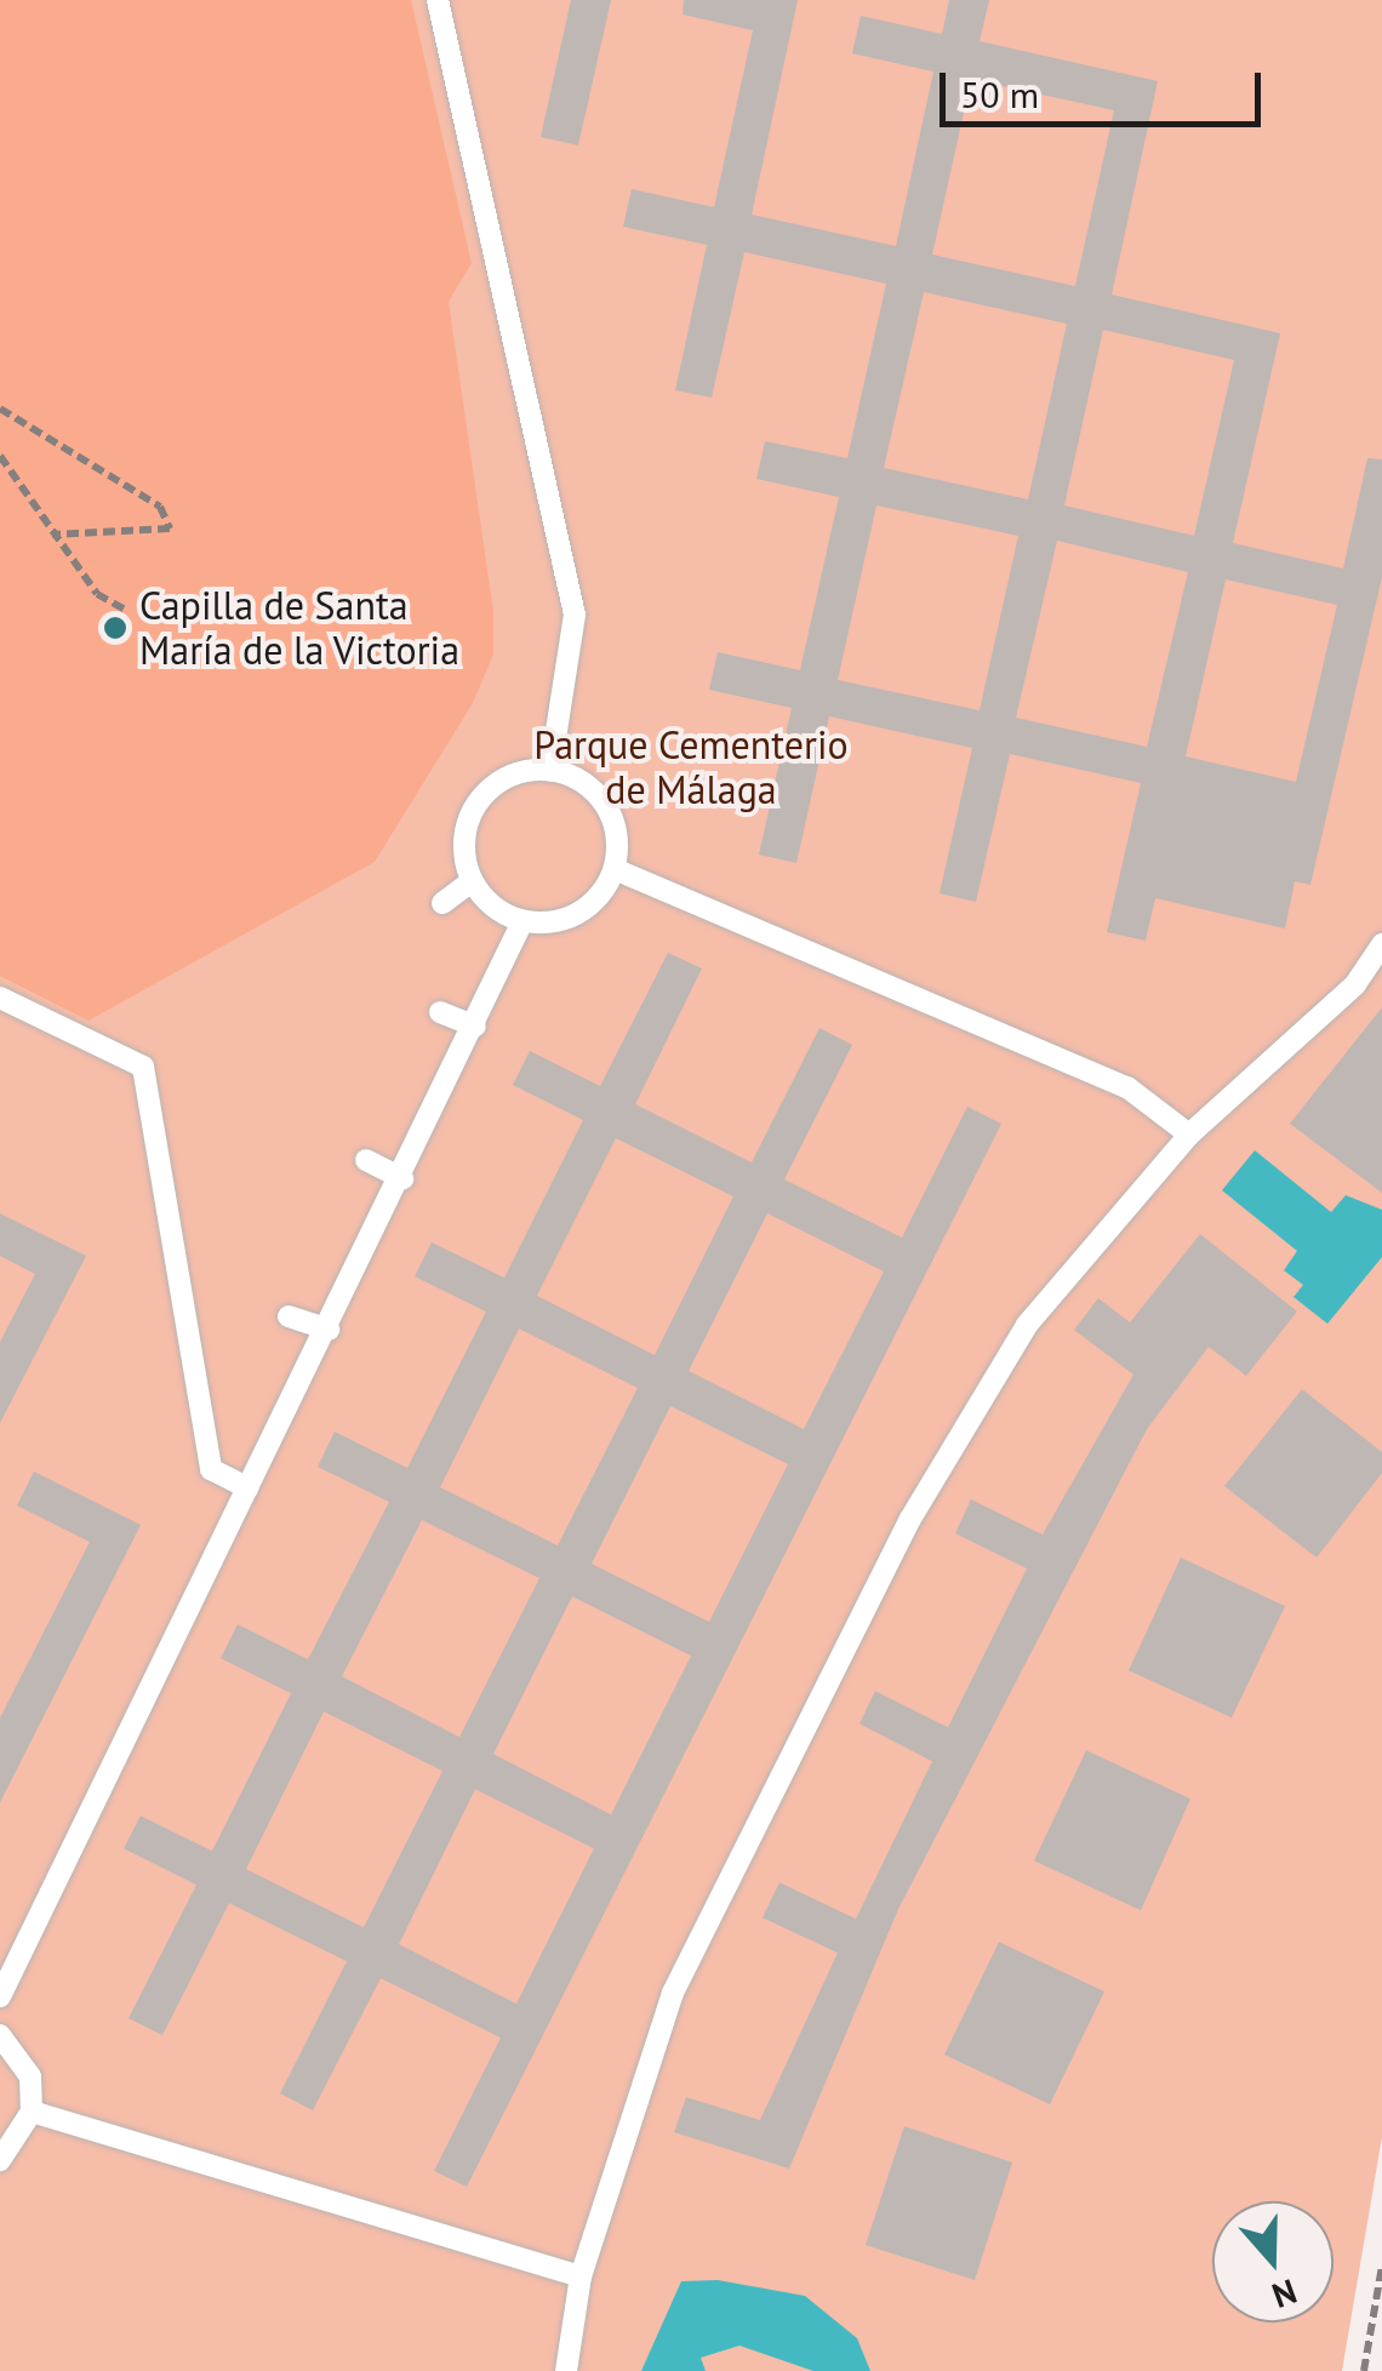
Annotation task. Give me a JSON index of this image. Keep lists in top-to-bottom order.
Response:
{
  "parks": ["Parque Cementerio de Málaga"],
  "places": ["Capilla de Santa María de la Victoria"],
  "scale_bar": "50 m",
  "north": "bottom"
}
